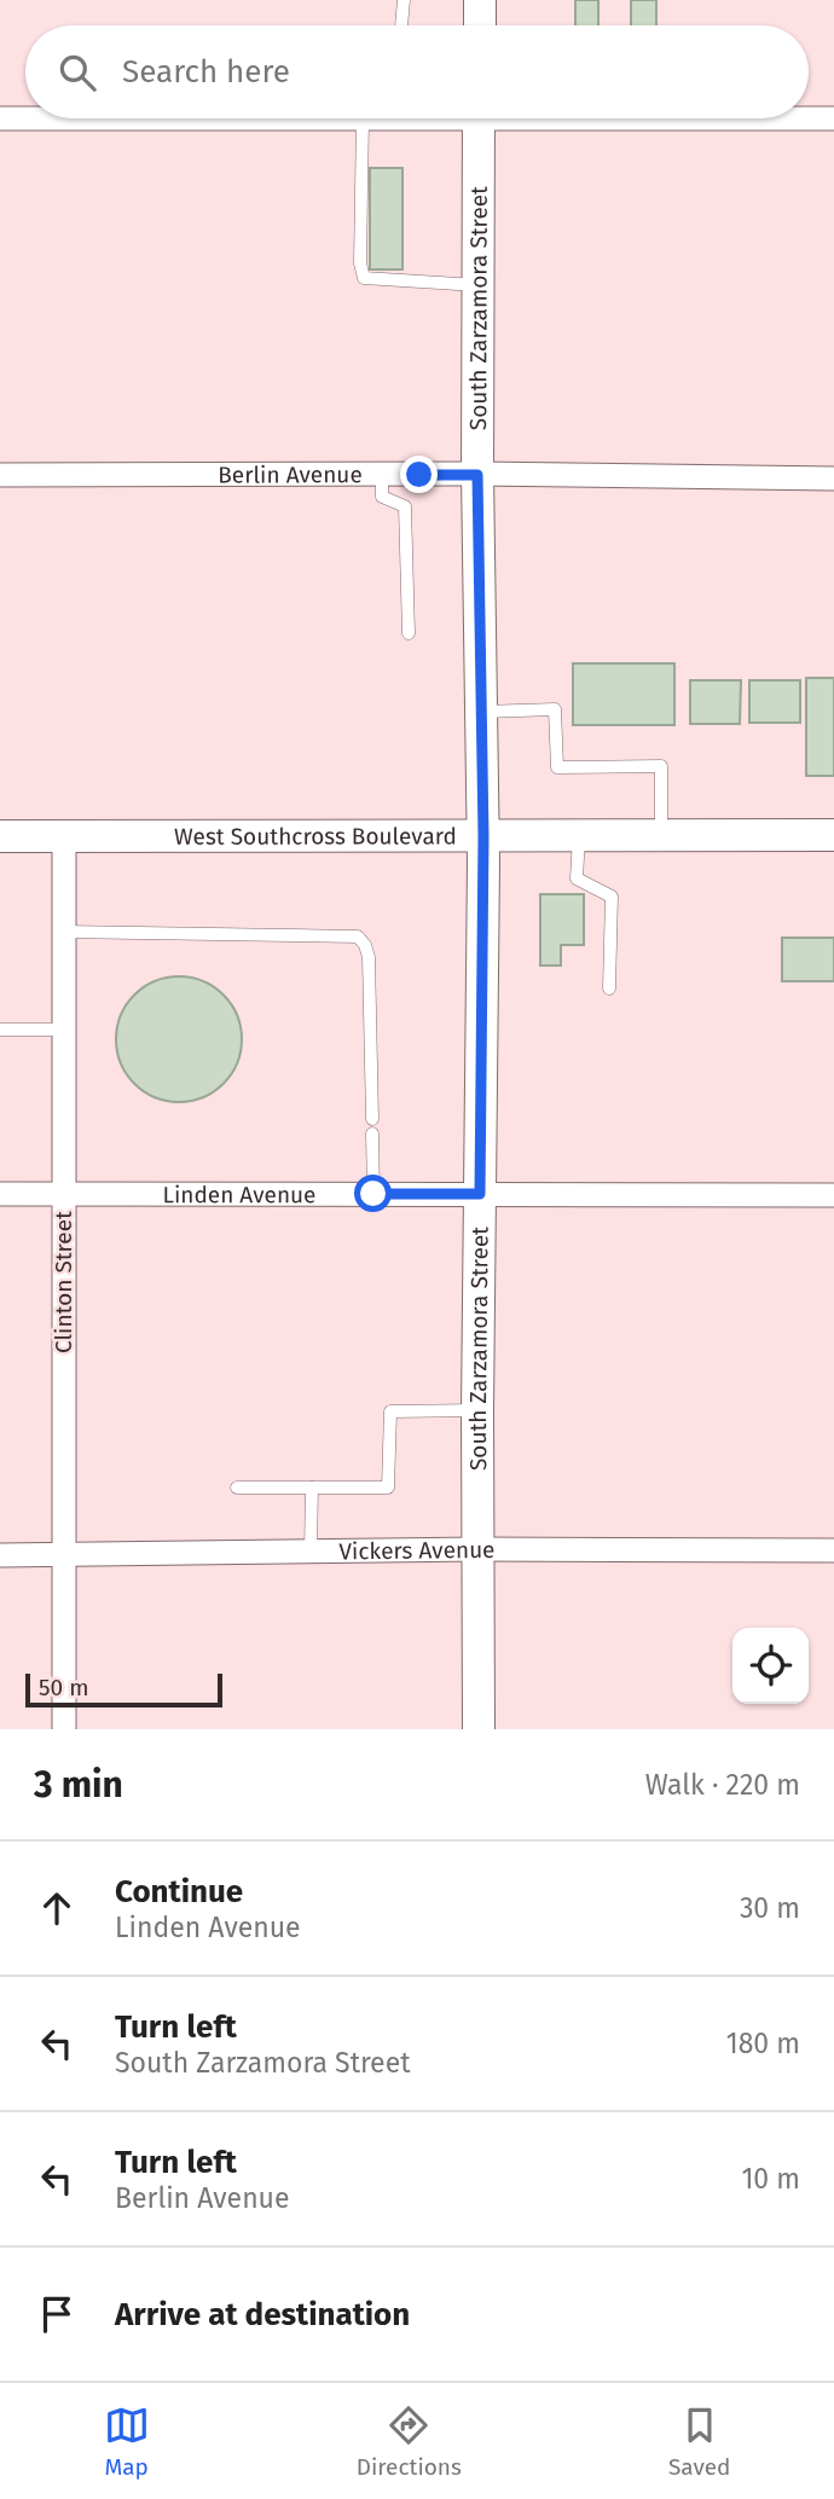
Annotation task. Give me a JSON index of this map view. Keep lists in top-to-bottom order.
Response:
{
  "streets": {
    "main road": ["South Zarzamora Street", "West Southcross Boulevard"],
    "street": [
      "Berlin Avenue",
      "Linden Avenue",
      "Clinton Street",
      "Vickers Avenue"
    ]
  },
  "crossings": [
    ["South Zarzamora Street", "Berlin Avenue"],
    ["South Zarzamora Street", "West Southcross Boulevard"],
    ["South Zarzamora Street", "Linden Avenue"],
    ["South Zarzamora Street", "Vickers Avenue"],
    ["West Southcross Boulevard", "Clinton Street"],
    ["Linden Avenue", "Clinton Street"],
    ["Clinton Street", "Vickers Avenue"]
  ],
  "scale_bar": "50 m",
  "page": {
    "search": "Search here",
    "scale": "50 m",
    "heading": ["3 min", "Walk · 220 m"],
    "list": [
      ["Continue", "Linden Avenue", "30 m"],
      ["Turn left", "South Zarzamora Street", "180 m"],
      ["Turn left", "Berlin Avenue", "10 m"],
      "Arrive at destination"
    ],
    "nav": ["Map", "Directions", "Saved"]
  }
}
